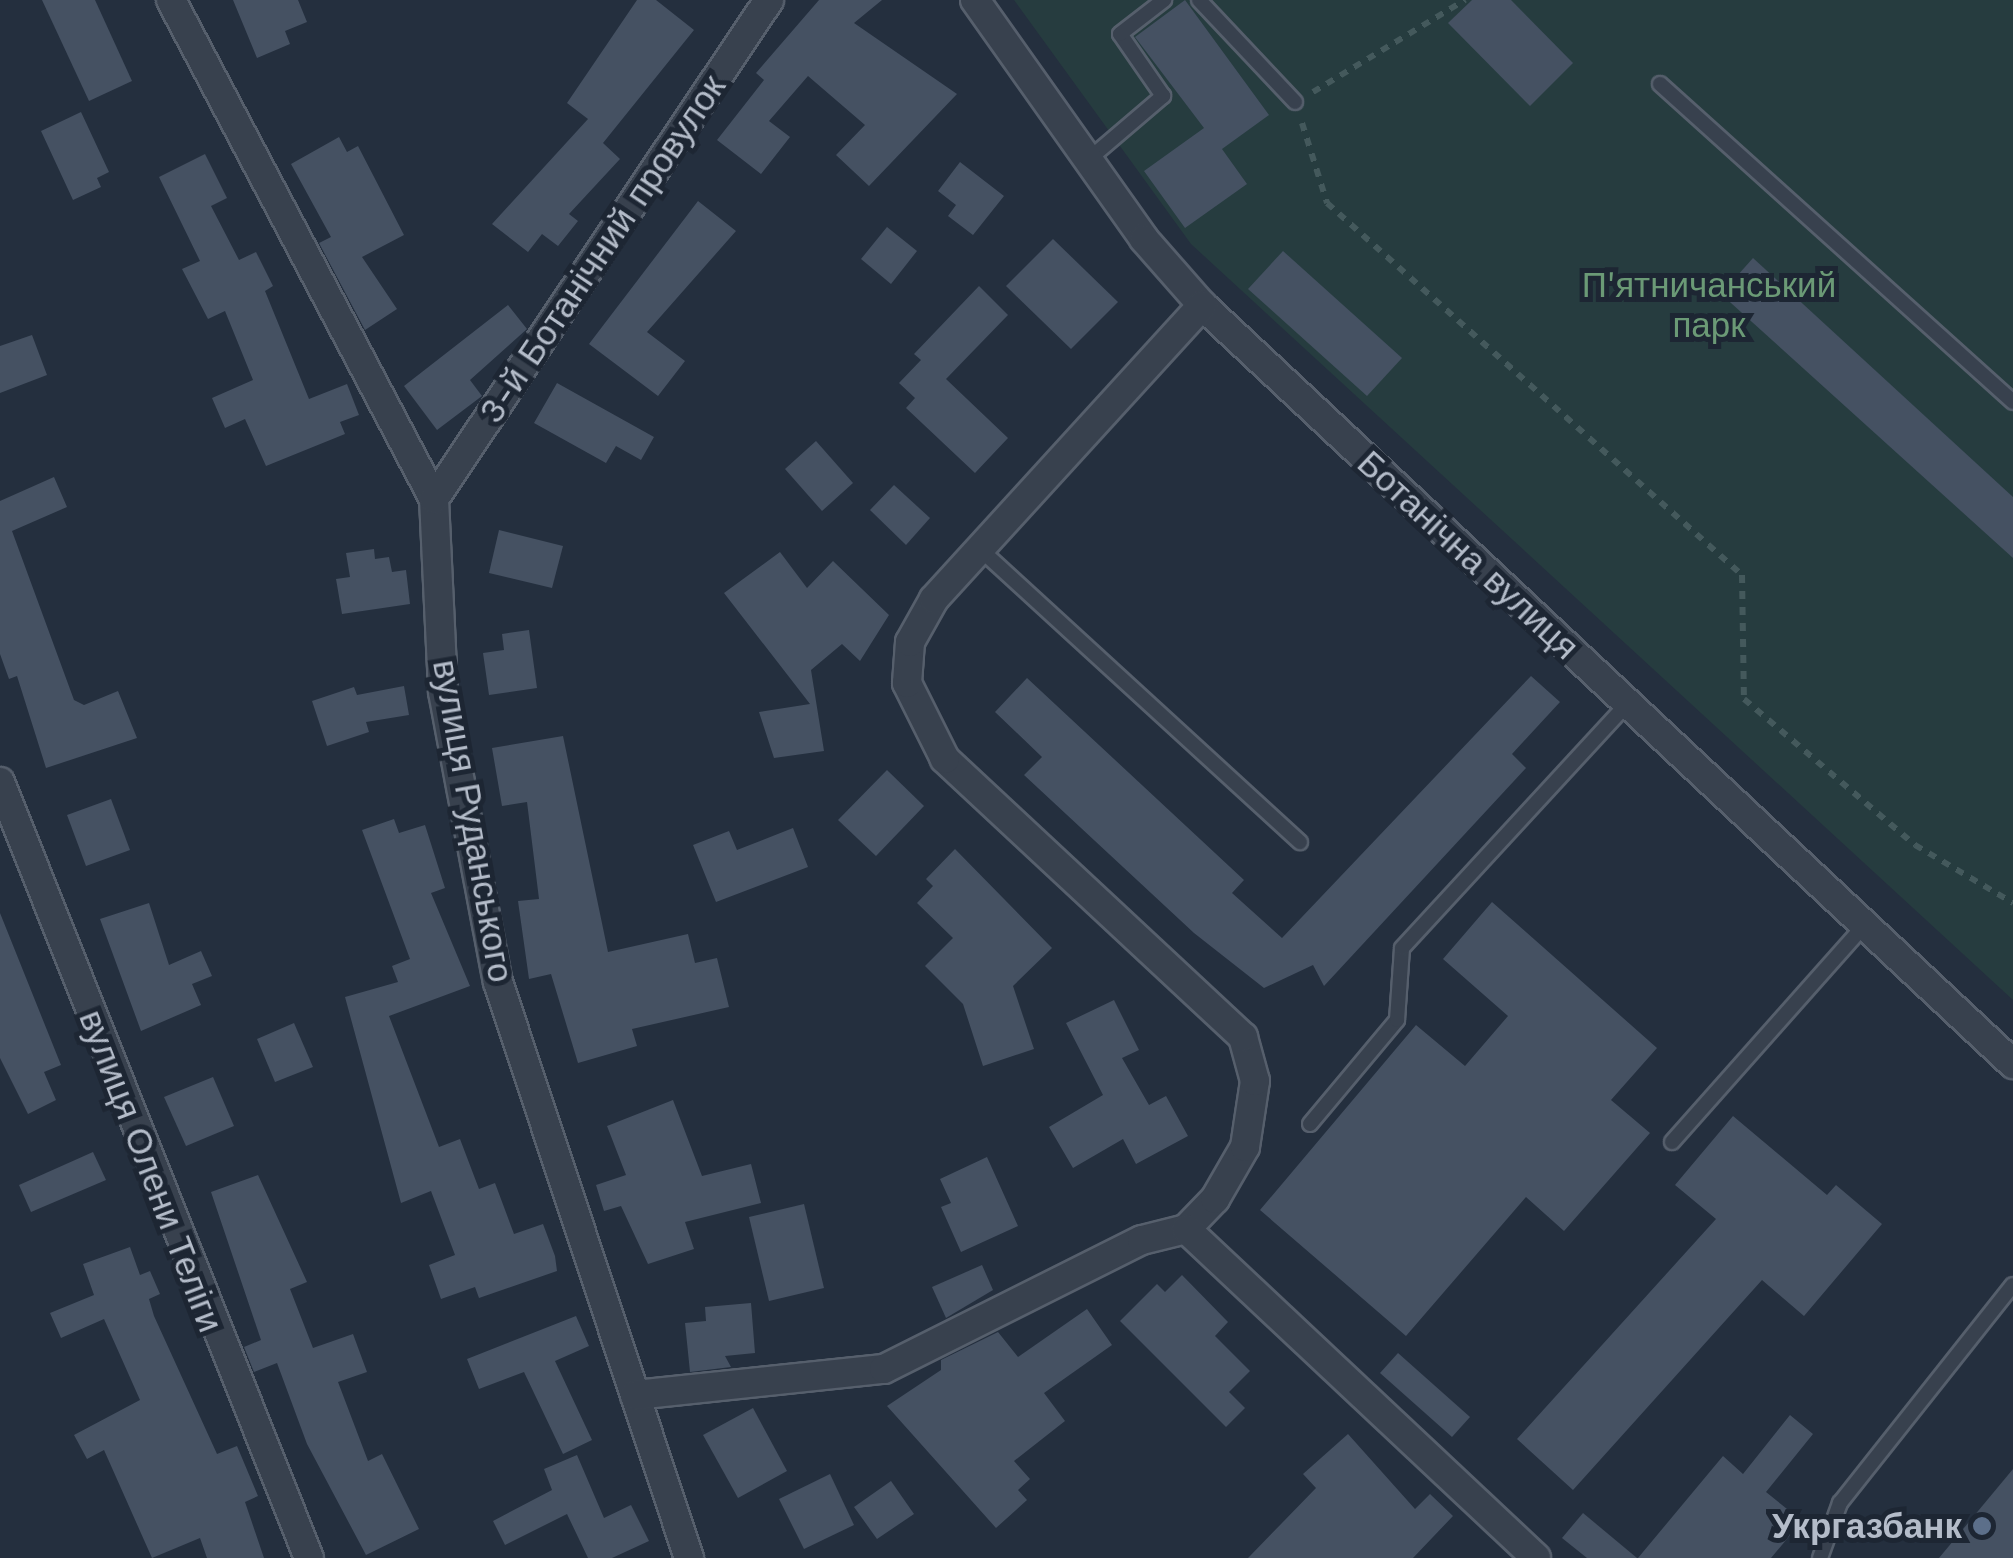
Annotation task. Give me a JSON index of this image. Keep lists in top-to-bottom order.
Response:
{
  "streets": {
    "street": [
      "3-й Ботанічний провулок",
      "Ботанічна вулиця",
      "вулиця Руданського",
      "вулиця Олени Теліги"
    ]
  },
  "crossings": [
    ["3-й Ботанічний провулок", "вулиця Руданського"]
  ],
  "parks": ["П'ятничанський парк"],
  "places": ["Укргазбанк"]
}
